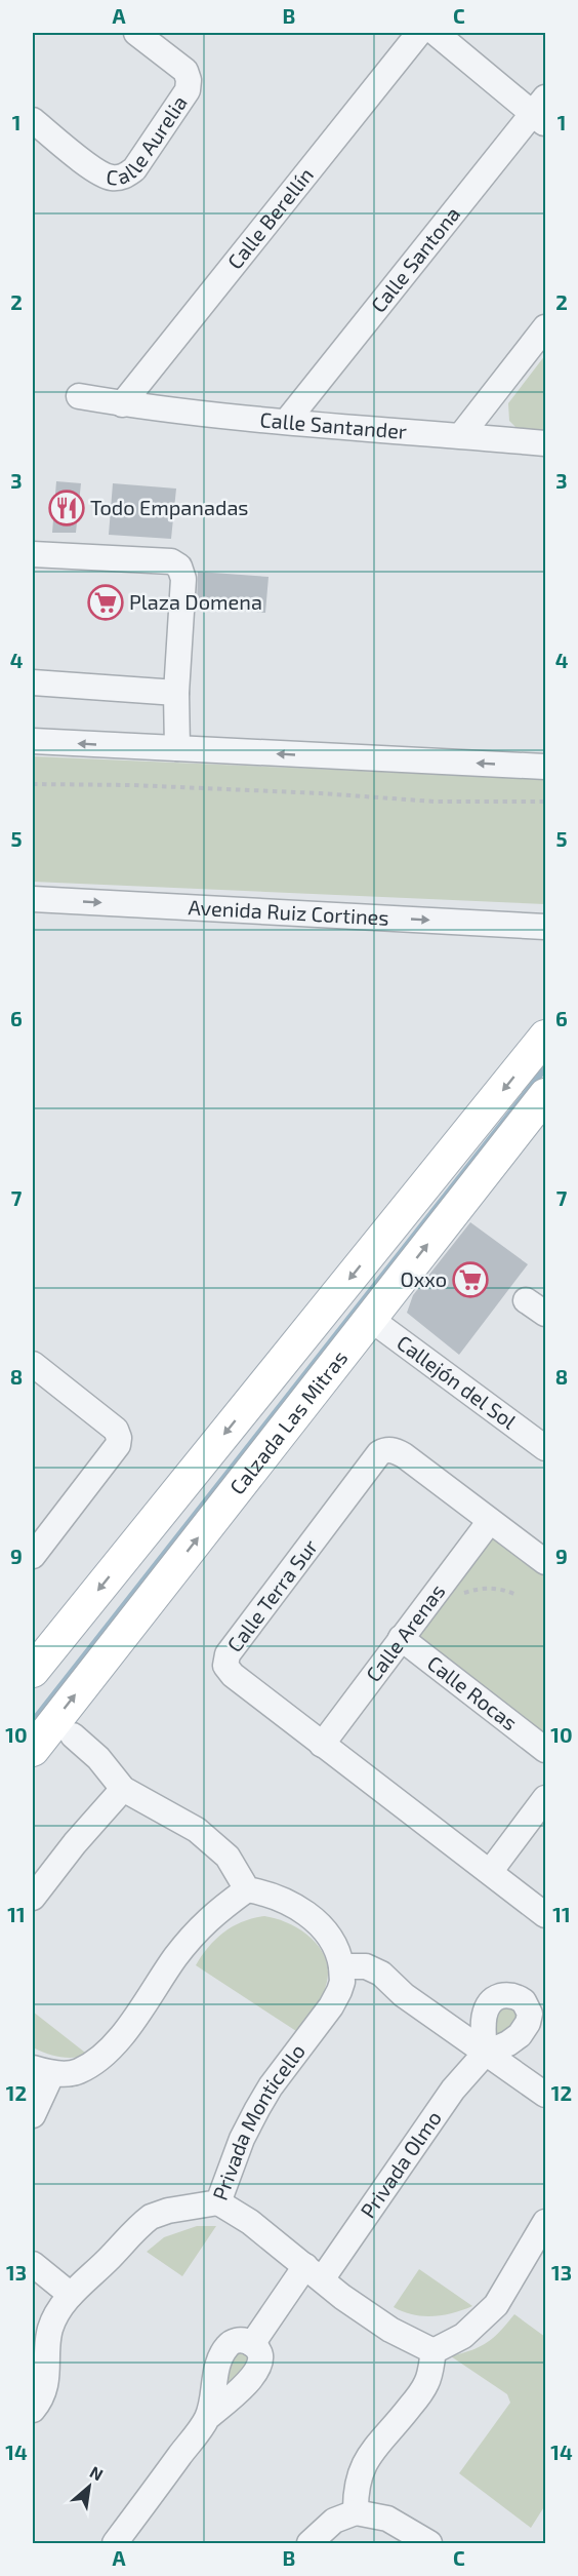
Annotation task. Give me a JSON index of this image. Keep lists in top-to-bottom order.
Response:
{
  "streets": {
    "main road": ["Calzada Las Mitras"],
    "street": [
      "Calle Aurelia",
      "Calle Berellín",
      "Calle Santona",
      "Calle Santander",
      "Avenida Ruiz Cortines",
      "Callejón del Sol",
      "Calle Terra Sur",
      "Calle Arenas",
      "Calle Rocas",
      "Privada Monticello",
      "Privada Olmo"
    ]
  },
  "crossings": [
    ["Calle Berellín", "Calle Santander"],
    ["Calle Santona", "Calle Santander"],
    ["Callejón del Sol", "Calzada Las Mitras"],
    ["Calle Terra Sur", "Calle Arenas"],
    ["Calle Arenas", "Calle Rocas"]
  ],
  "places": {
    "restaurant": ["Todo Empanadas"],
    "supermarket": ["Plaza Domena", "Oxxo"]
  },
  "north": "top right",
  "grid": {
    "columns": ["A", "B", "C"],
    "rows": [
      "1",
      "2",
      "3",
      "4",
      "5",
      "6",
      "7",
      "8",
      "9",
      "10",
      "11",
      "12",
      "13",
      "14"
    ]
  }
}
